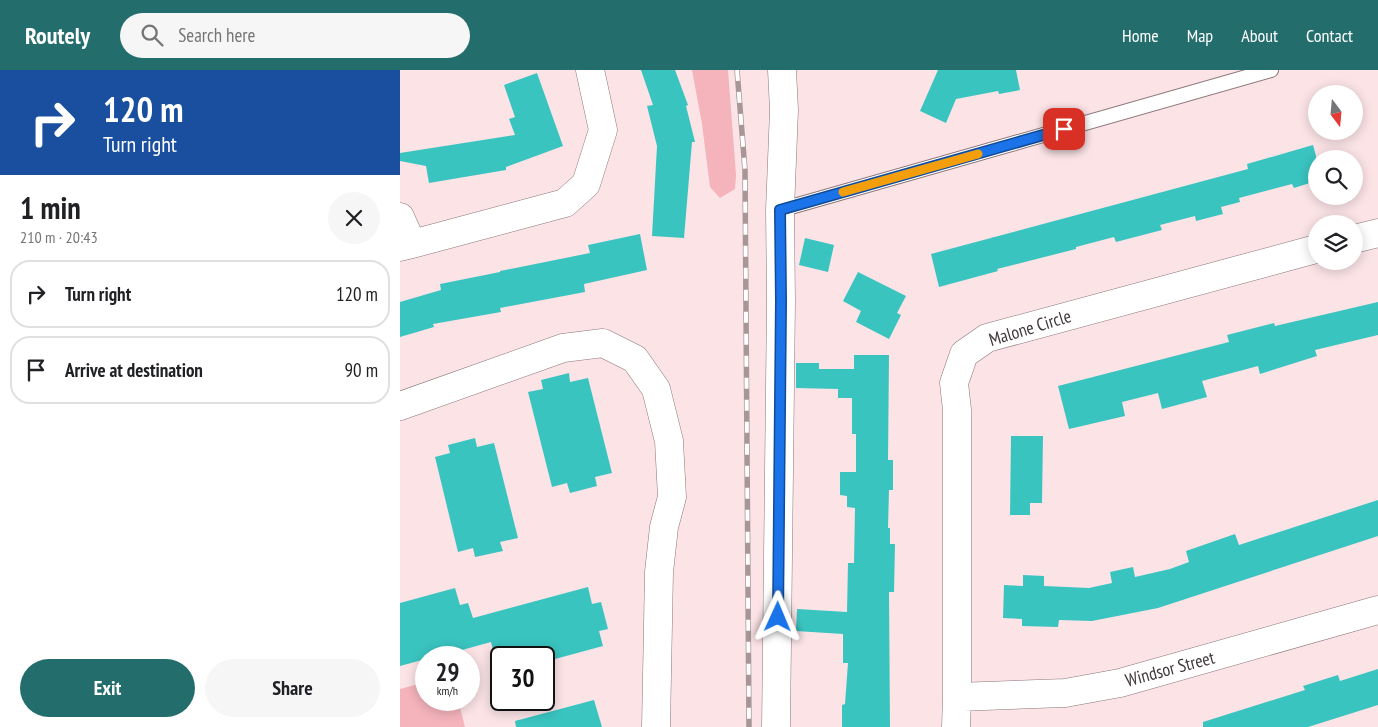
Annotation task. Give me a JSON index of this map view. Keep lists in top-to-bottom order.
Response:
{
  "streets": {
    "street": ["Malone Circle", "Windsor Street"]
  },
  "crossings": [
    ["Malone Circle", "Windsor Street"]
  ],
  "north": "bottom",
  "page": {
    "header": "Routely",
    "search": "Search here",
    "nav": [
      "Home",
      "Map",
      "About",
      "Contact"
    ],
    "turn": ["120 m", "Turn right"],
    "heading": ["1 min", "210 m · 20:43"],
    "list": [
      {
        "name": "Turn right",
        "value": "120 m"
      },
      {
        "name": "Arrive at destination",
        "value": "90 m"
      }
    ],
    "speed": "29 km/h",
    "limit": "30",
    "buttons": ["Exit", "Share"]
  }
}
